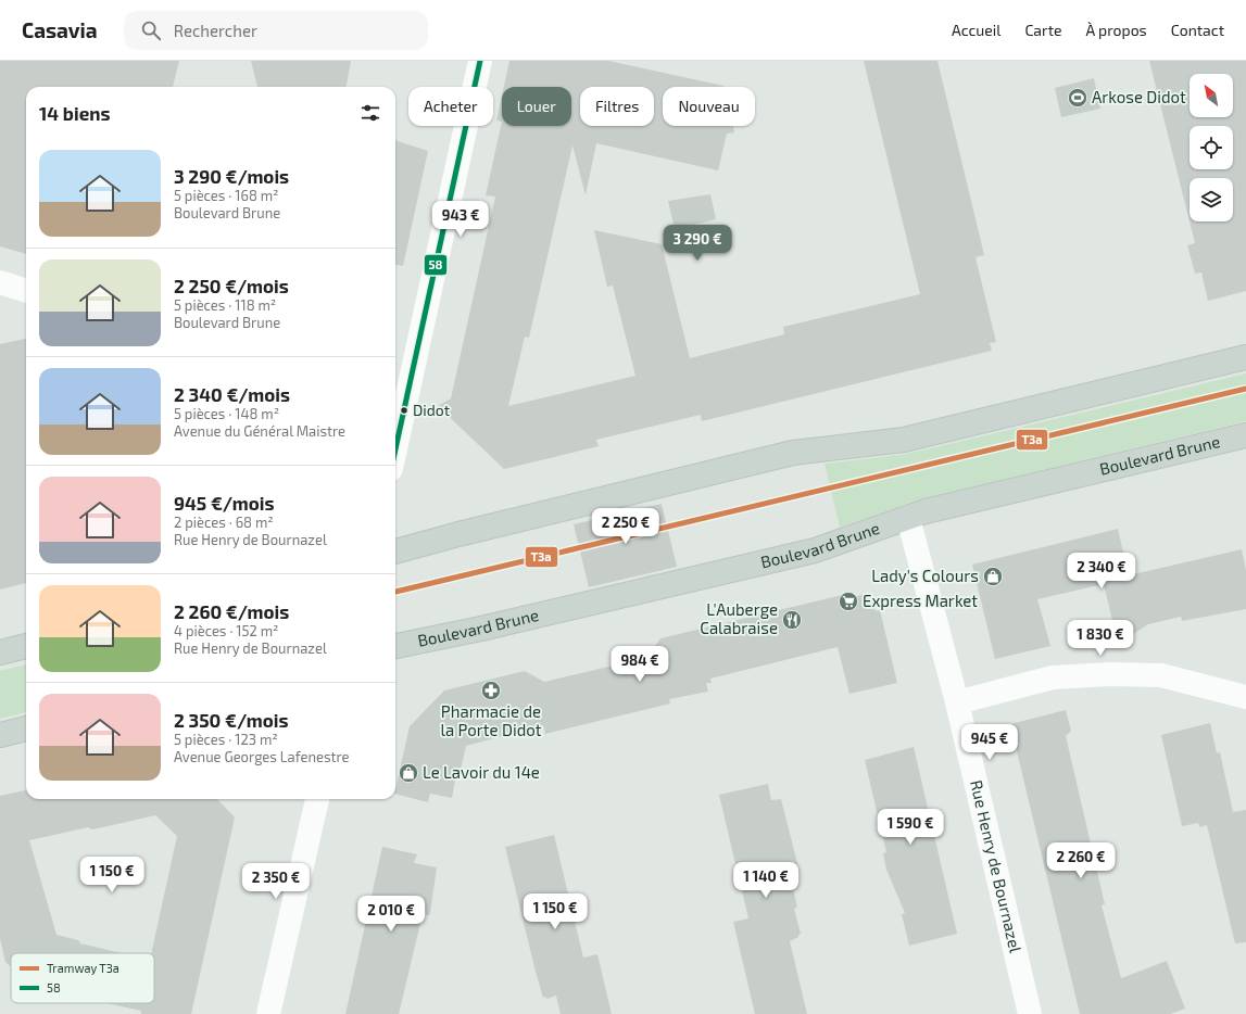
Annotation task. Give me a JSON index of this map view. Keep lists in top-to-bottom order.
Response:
{
  "streets": {
    "main road": ["Boulevard Brune"],
    "street": ["Rue Henry de Bournazel"]
  },
  "crossings": [
    ["Boulevard Brune", "Rue Henry de Bournazel"]
  ],
  "places": {
    "sports": ["Arkose Didot"],
    "other": ["Didot"],
    "shop": ["Lady's Colours", "Le Lavoir du 14e"],
    "supermarket": ["Express Market"],
    "restaurant": ["L'Auberge Calabraise"],
    "pharmacy": ["Pharmacie de la Porte Didot"]
  },
  "lines": ["transit line 58", "tram line T3a"],
  "legend": ["Tramway T3a", "58"],
  "north": "top left",
  "page": {
    "header": "Casavia",
    "search": "Rechercher",
    "nav": [
      "Accueil",
      "Carte",
      "À propos",
      "Contact"
    ],
    "chip": [
      "Acheter",
      "Louer",
      "Filtres",
      "Nouveau"
    ],
    "heading": "14 biens",
    "list": [
      {
        "name": "3 290 €/mois",
        "note": "5 pièces · 168 m² · Boulevard Brune"
      },
      {
        "name": "2 250 €/mois",
        "note": "5 pièces · 118 m² · Boulevard Brune"
      },
      {
        "name": "2 340 €/mois",
        "note": "5 pièces · 148 m² · Avenue du Général Maistre"
      },
      {
        "name": "945 €/mois",
        "note": "2 pièces · 68 m² · Rue Henry de Bournazel"
      },
      {
        "name": "2 260 €/mois",
        "note": "4 pièces · 152 m² · Rue Henry de Bournazel"
      },
      {
        "name": "2 350 €/mois",
        "note": "5 pièces · 123 m² · Avenue Georges Lafenestre"
      }
    ],
    "price": [
      "943 €",
      "3 290 €",
      "2 250 €",
      "2 340 €",
      "1 830 €",
      "984 €",
      "945 €",
      "1 590 €",
      "2 260 €",
      "1 150 €",
      "1 140 €",
      "2 350 €",
      "1 150 €",
      "2 010 €"
    ]
  }
}
